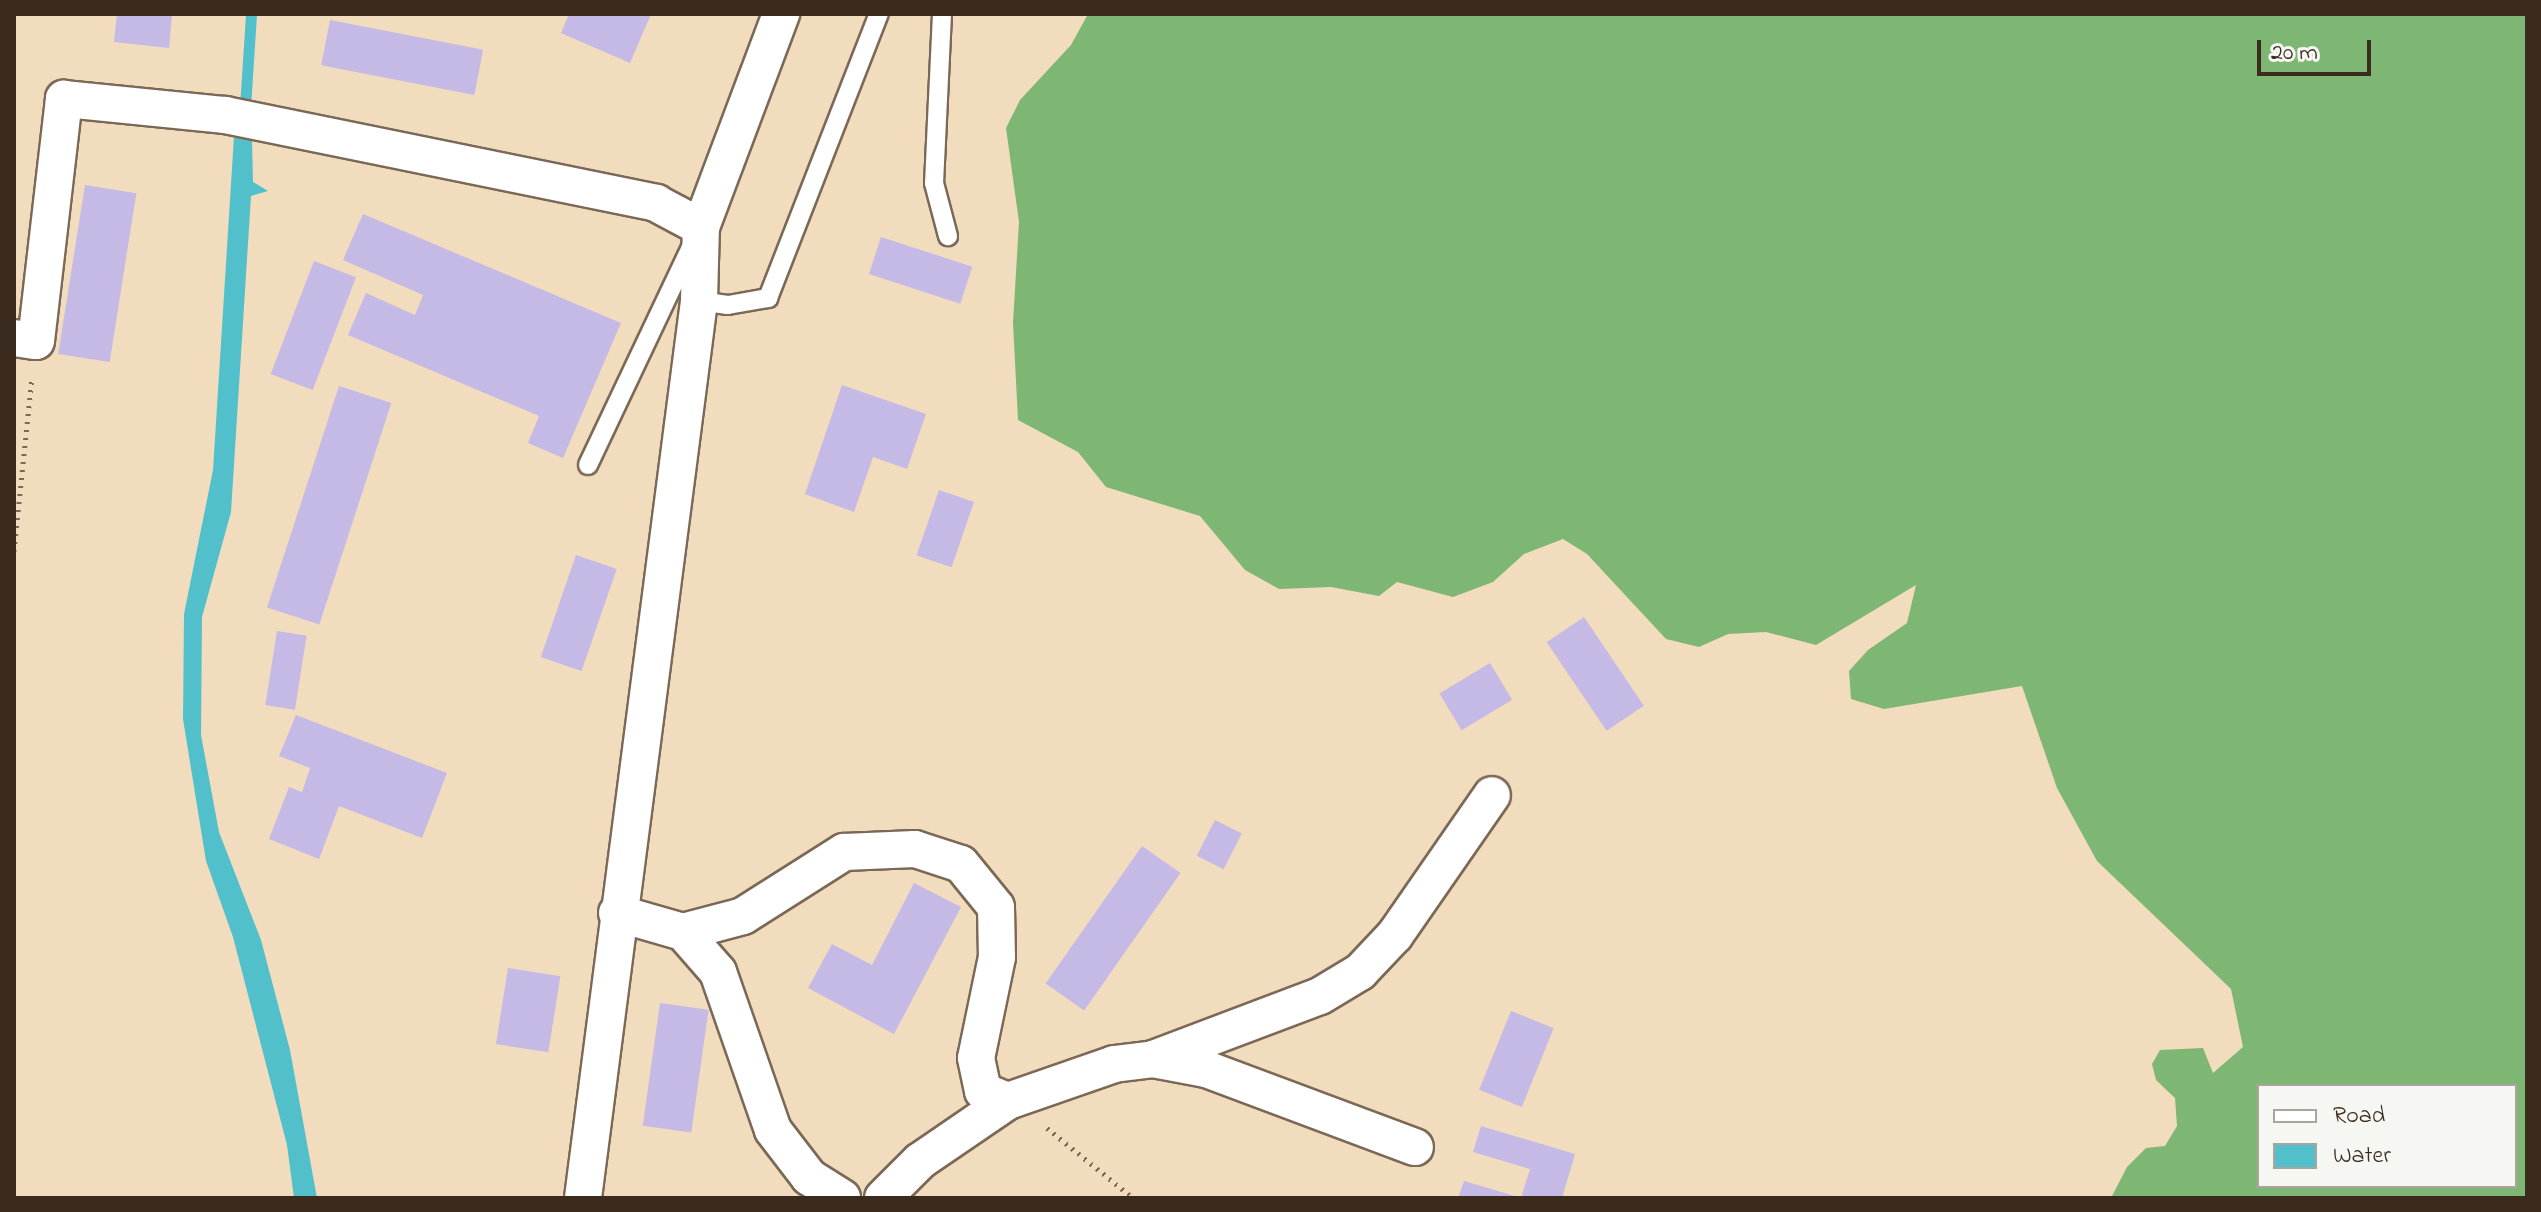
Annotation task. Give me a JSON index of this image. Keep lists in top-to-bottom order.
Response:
{
  "legend": ["Road", "Water"],
  "scale_bar": "20 m"
}
